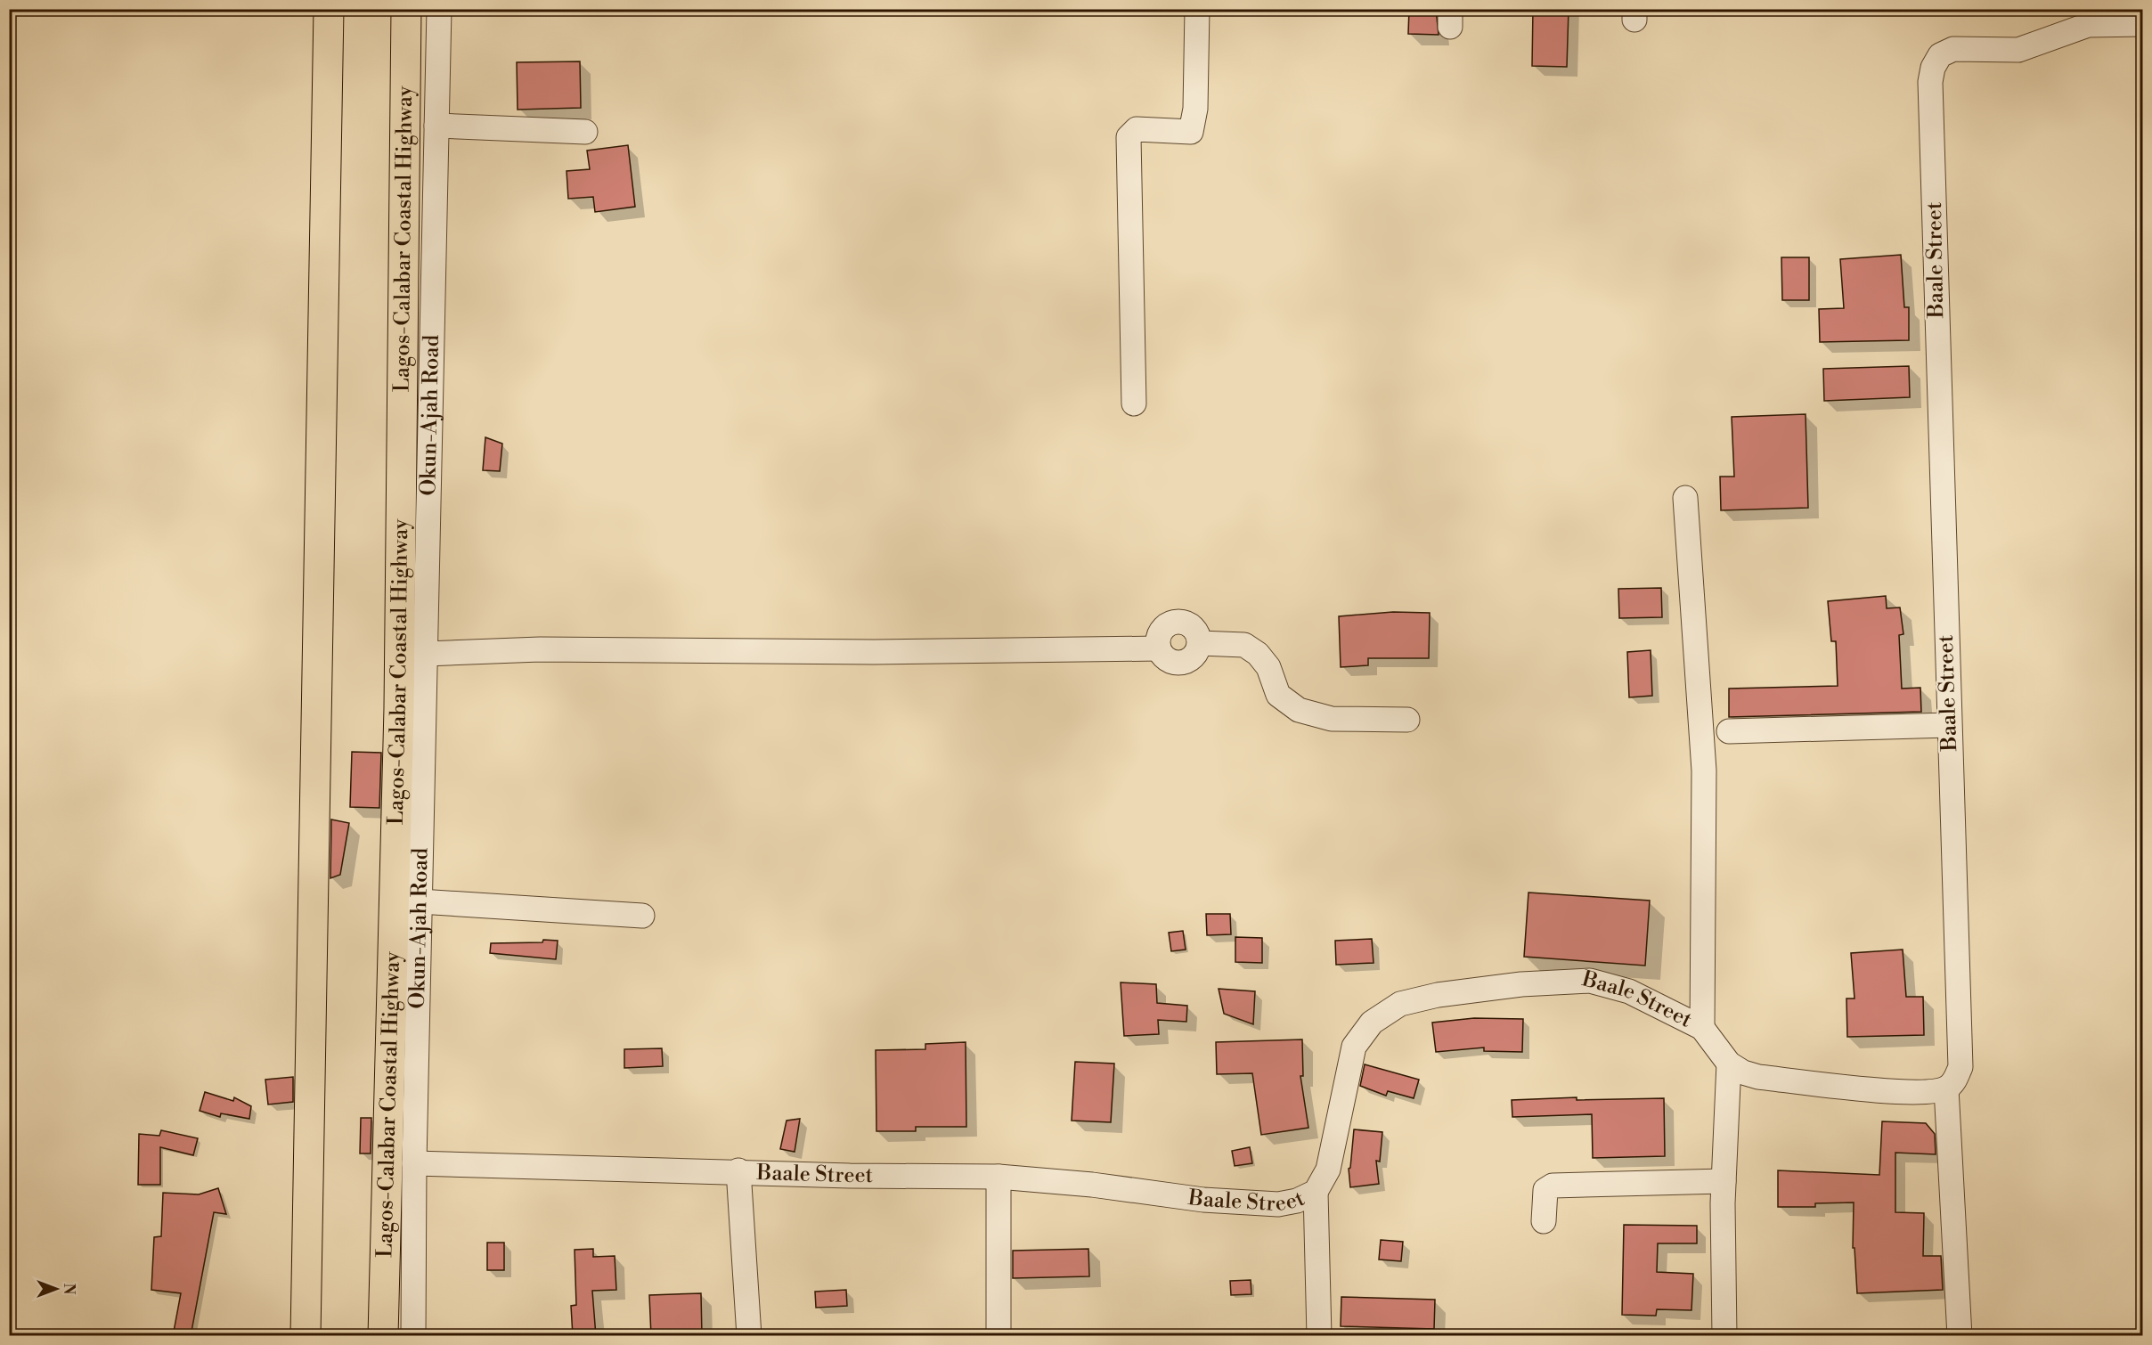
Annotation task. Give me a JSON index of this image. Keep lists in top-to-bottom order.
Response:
{
  "streets": {
    "highway": ["Lagos-Calabar Coastal Highway"],
    "street": ["Baale Street", "Okun-Ajah Road"]
  },
  "crossings": [
    ["Baale Street", "Okun-Ajah Road"]
  ],
  "north": "right"
}
